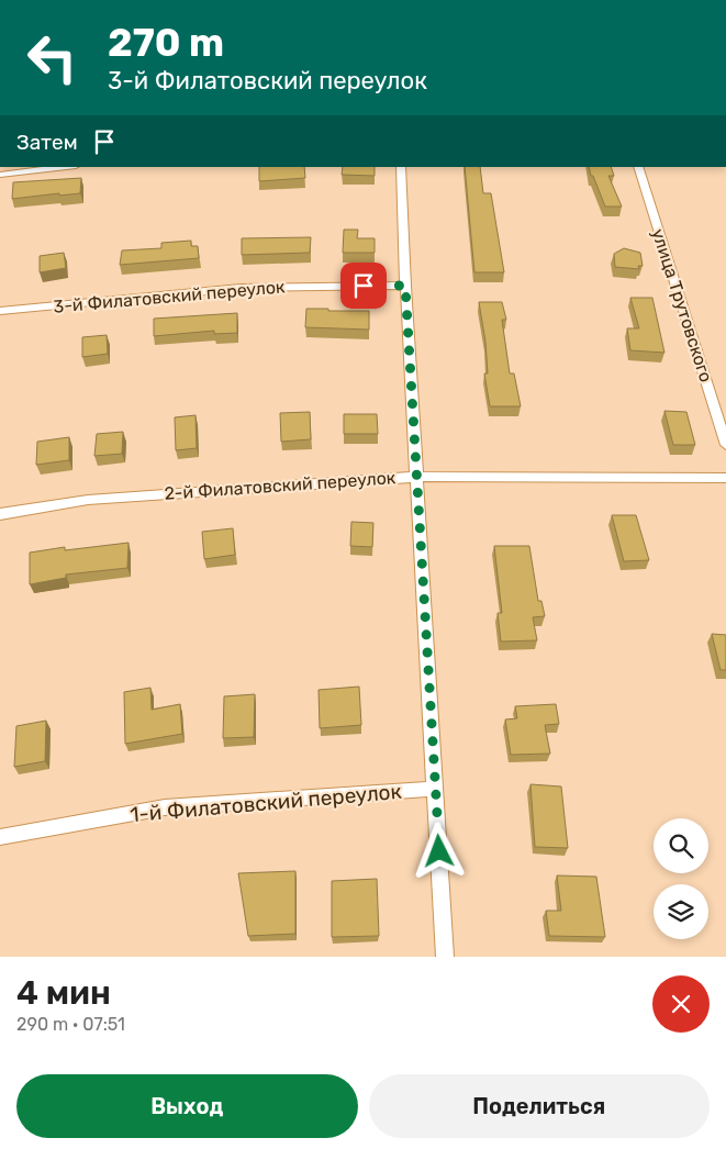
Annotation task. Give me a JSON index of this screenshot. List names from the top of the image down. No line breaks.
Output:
{"streets":{"street":["3-й Филатовский переулок","улица Трутовского","2-й Филатовский переулок","1-й Филатовский переулок"]},"page":{"turn":["270 m","3-й Филатовский переулок"],"then":"Затем","heading":["4 мин","290 m · 07:51"],"buttons":["Выход","Поделиться"]}}
